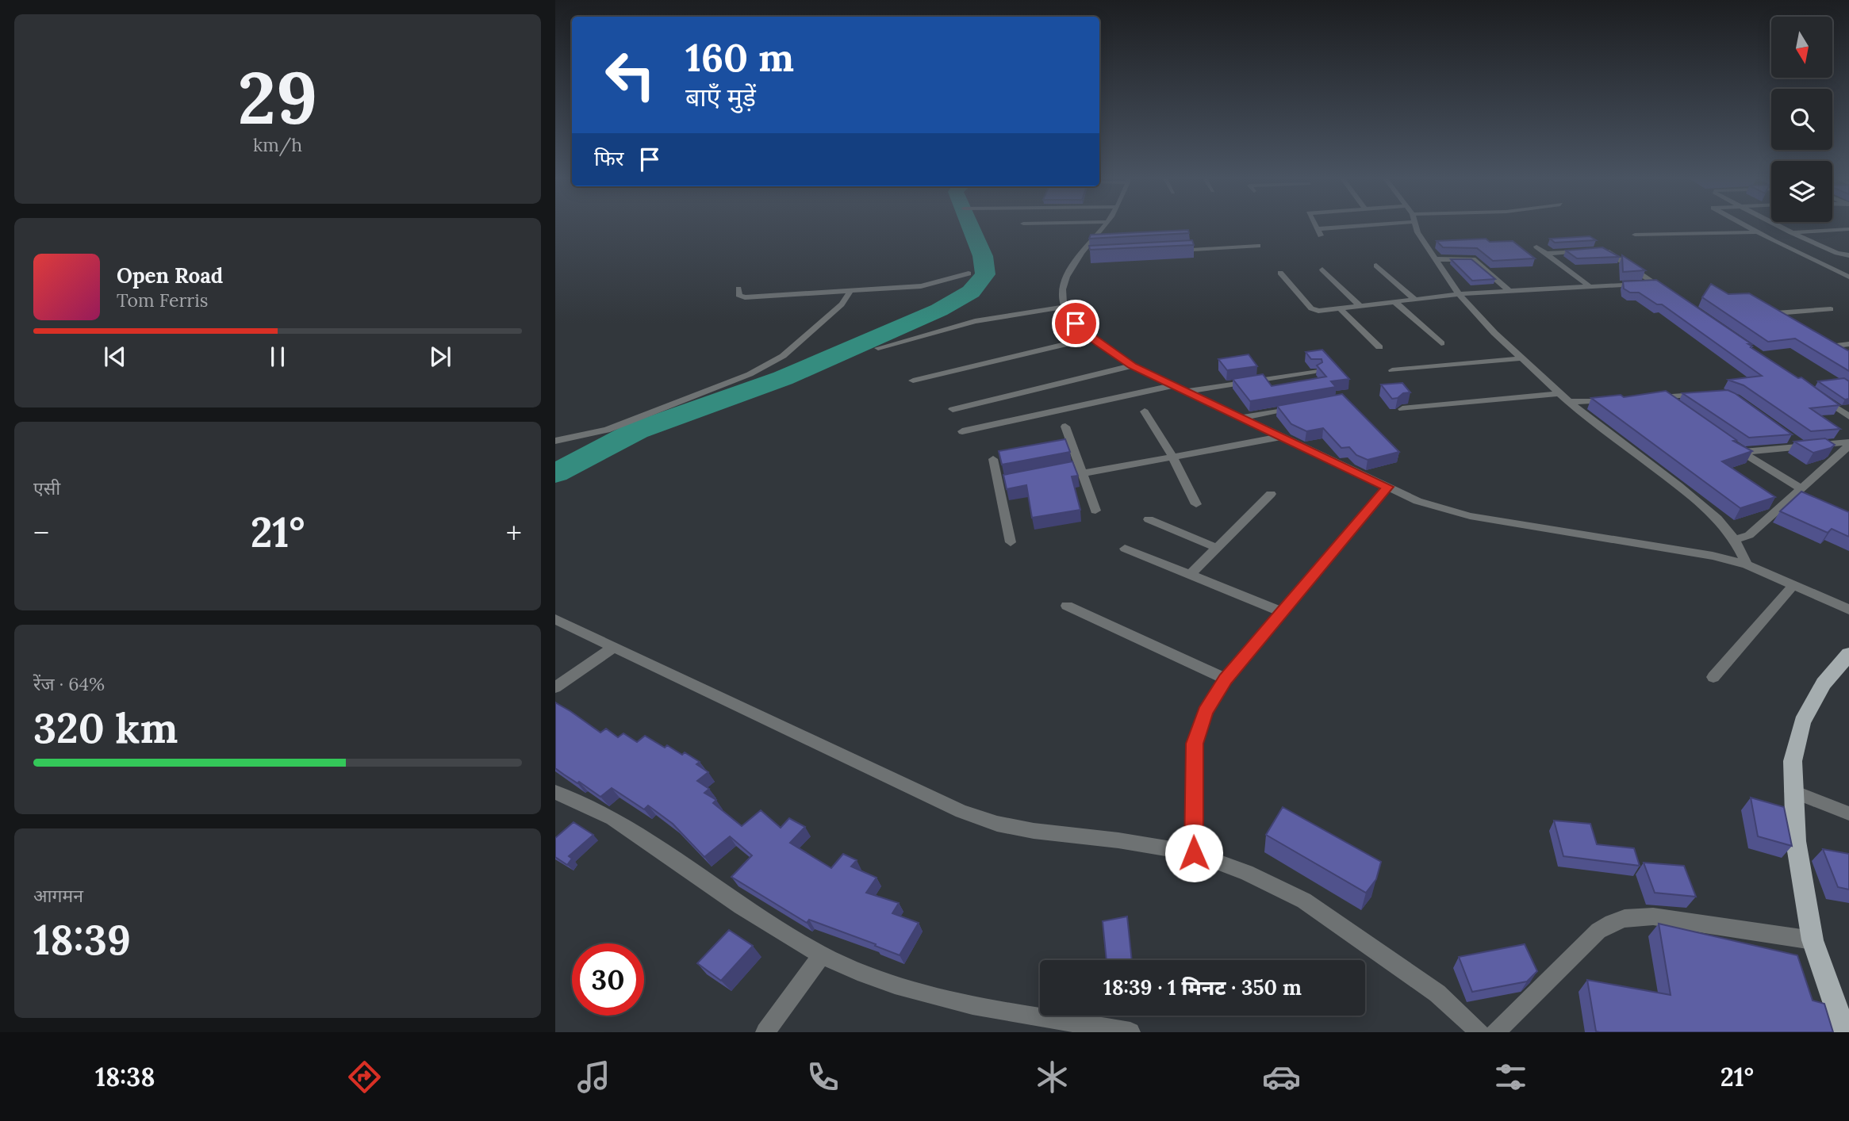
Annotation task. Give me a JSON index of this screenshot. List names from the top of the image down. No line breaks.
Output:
{"north":"bottom","page":{"tile":[["29","km/h"],"एसी",["रेंज · 64%","320 km"],["आगमन","18:39"]],"turn":["160 m","बाएँ मुड़ें"],"then":"फिर","song":["Open Road","Tom Ferris"],"heat":["−","21°","+"],"limit":"30","trip":"18:39 · 1 मिनट · 350 m","tabs":["18:38","21°"]}}
